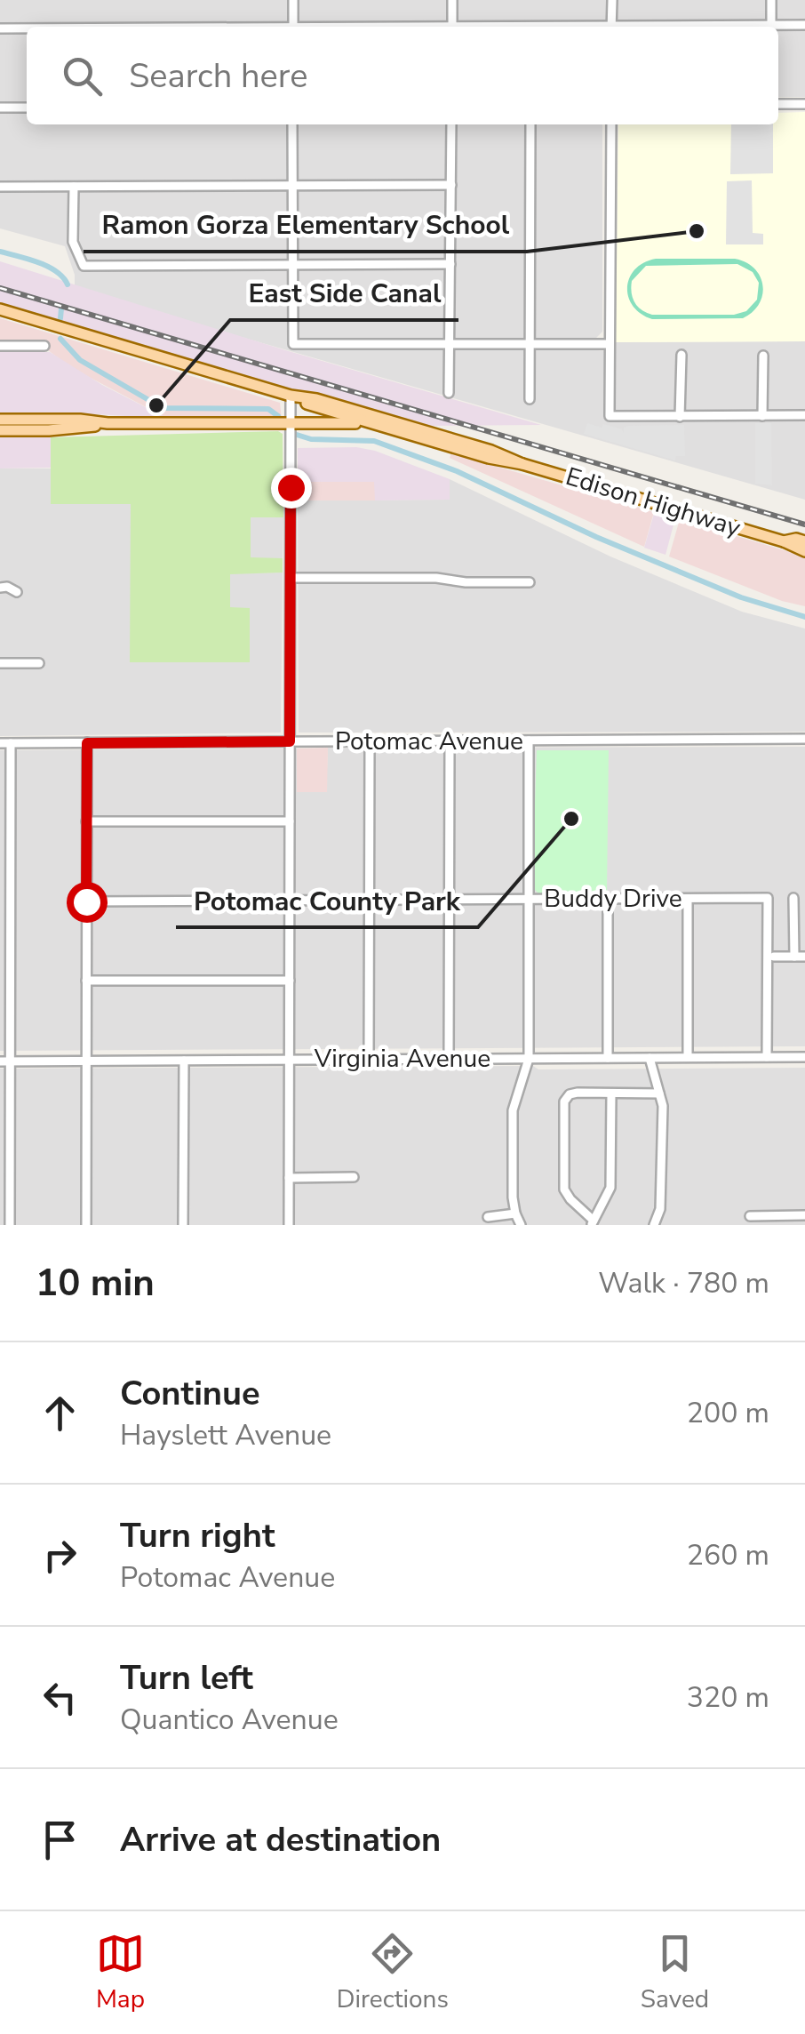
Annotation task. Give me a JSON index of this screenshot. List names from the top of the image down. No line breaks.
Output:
{"streets":{"main road":["Edison Highway"],"street":["Potomac Avenue","Buddy Drive","Virginia Avenue"]},"crossings":[["Buddy Drive","Virginia Avenue"]],"places":["Ramon Gorza Elementary School","East Side Canal","Potomac County Park"],"page":{"search":"Search here","heading":["10 min","Walk · 780 m"],"list":[["Continue","Hayslett Avenue","200 m"],["Turn right","Potomac Avenue","260 m"],["Turn left","Quantico Avenue","320 m"],"Arrive at destination"],"nav":["Map","Directions","Saved"]}}
